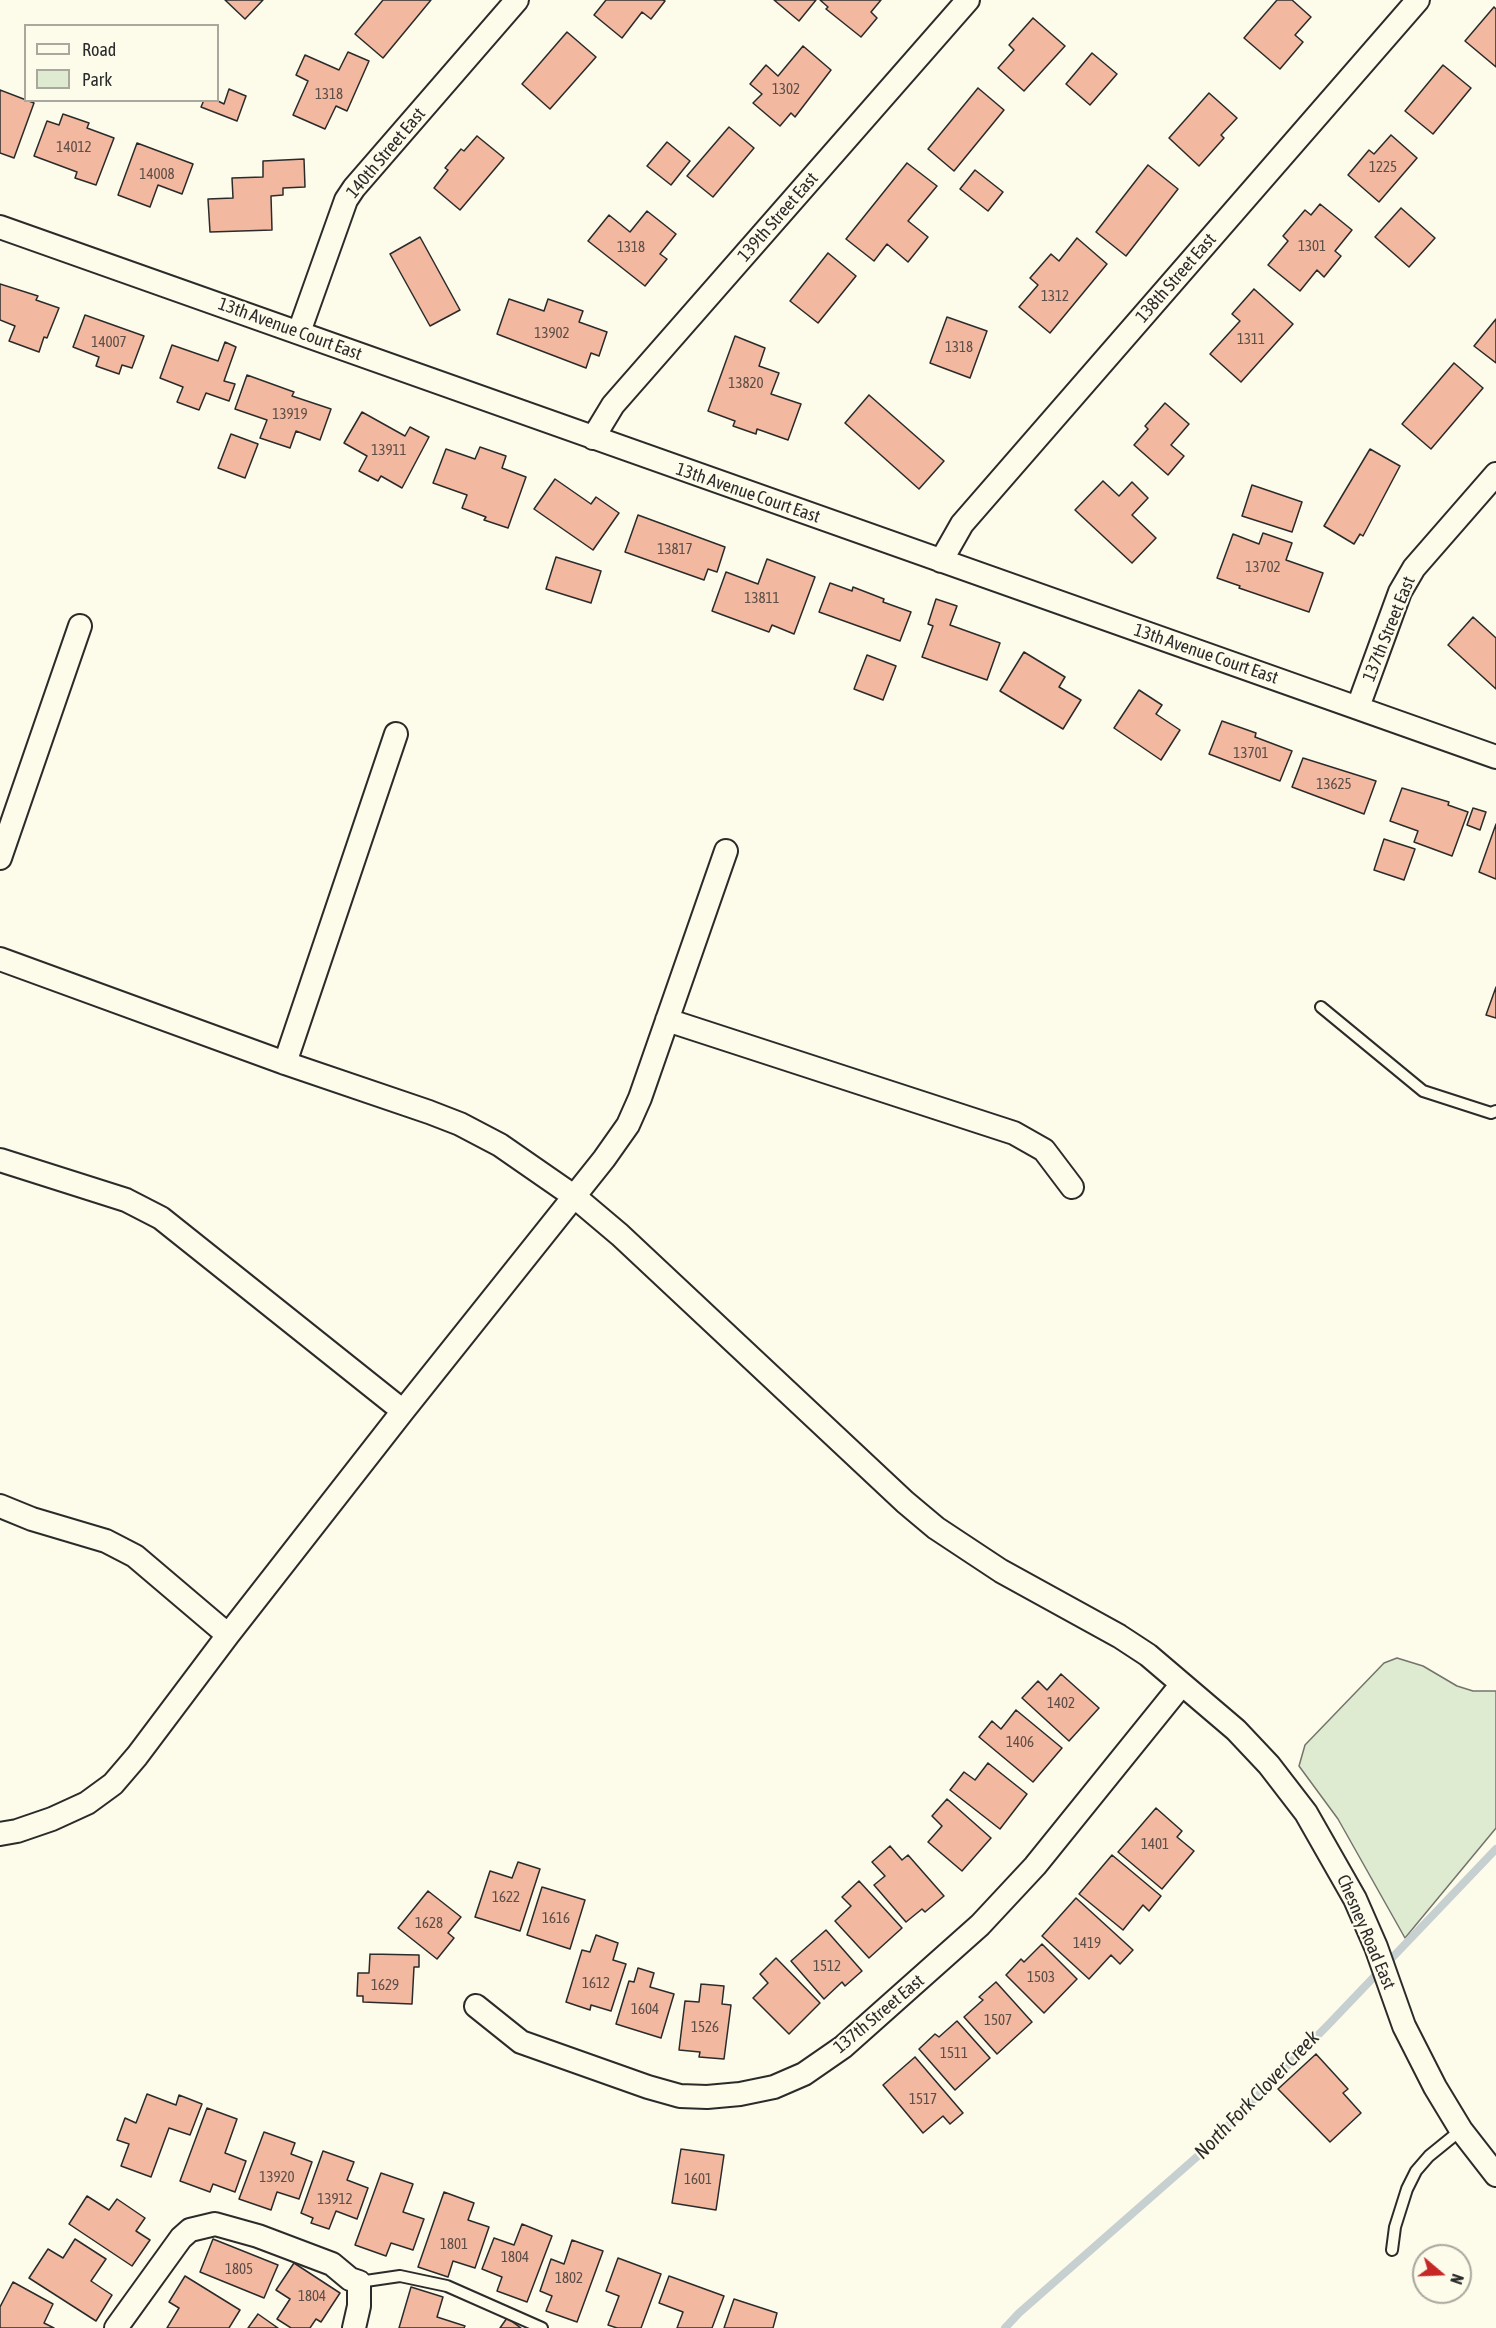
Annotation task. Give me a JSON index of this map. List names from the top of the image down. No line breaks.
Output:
{"streets":{"street":["140th Street East","139th Street East","138th Street East","13th Avenue Court East","137th Street East","Chesney Road East"]},"crossings":[["140th Street East","13th Avenue Court East"],["139th Street East","13th Avenue Court East"],["138th Street East","13th Avenue Court East"],["13th Avenue Court East","137th Street East"],["137th Street East","Chesney Road East"]],"water":["North Fork Clover Creek"],"house_numbers":["1302","1318","14012","1225","14008","1301","1318","1312","13902","1311","14007","1318","13820","13919","13911","13817","13702","13811","13701","13625","1402","1406","1401","1622","1616","1628","1419","1512","1503","1612","1629","1604","1507","1526","1511","1517","13920","1601","13912","1801","1804","1805","1802","1804"],"legend":["Road","Park"],"north":"right"}
